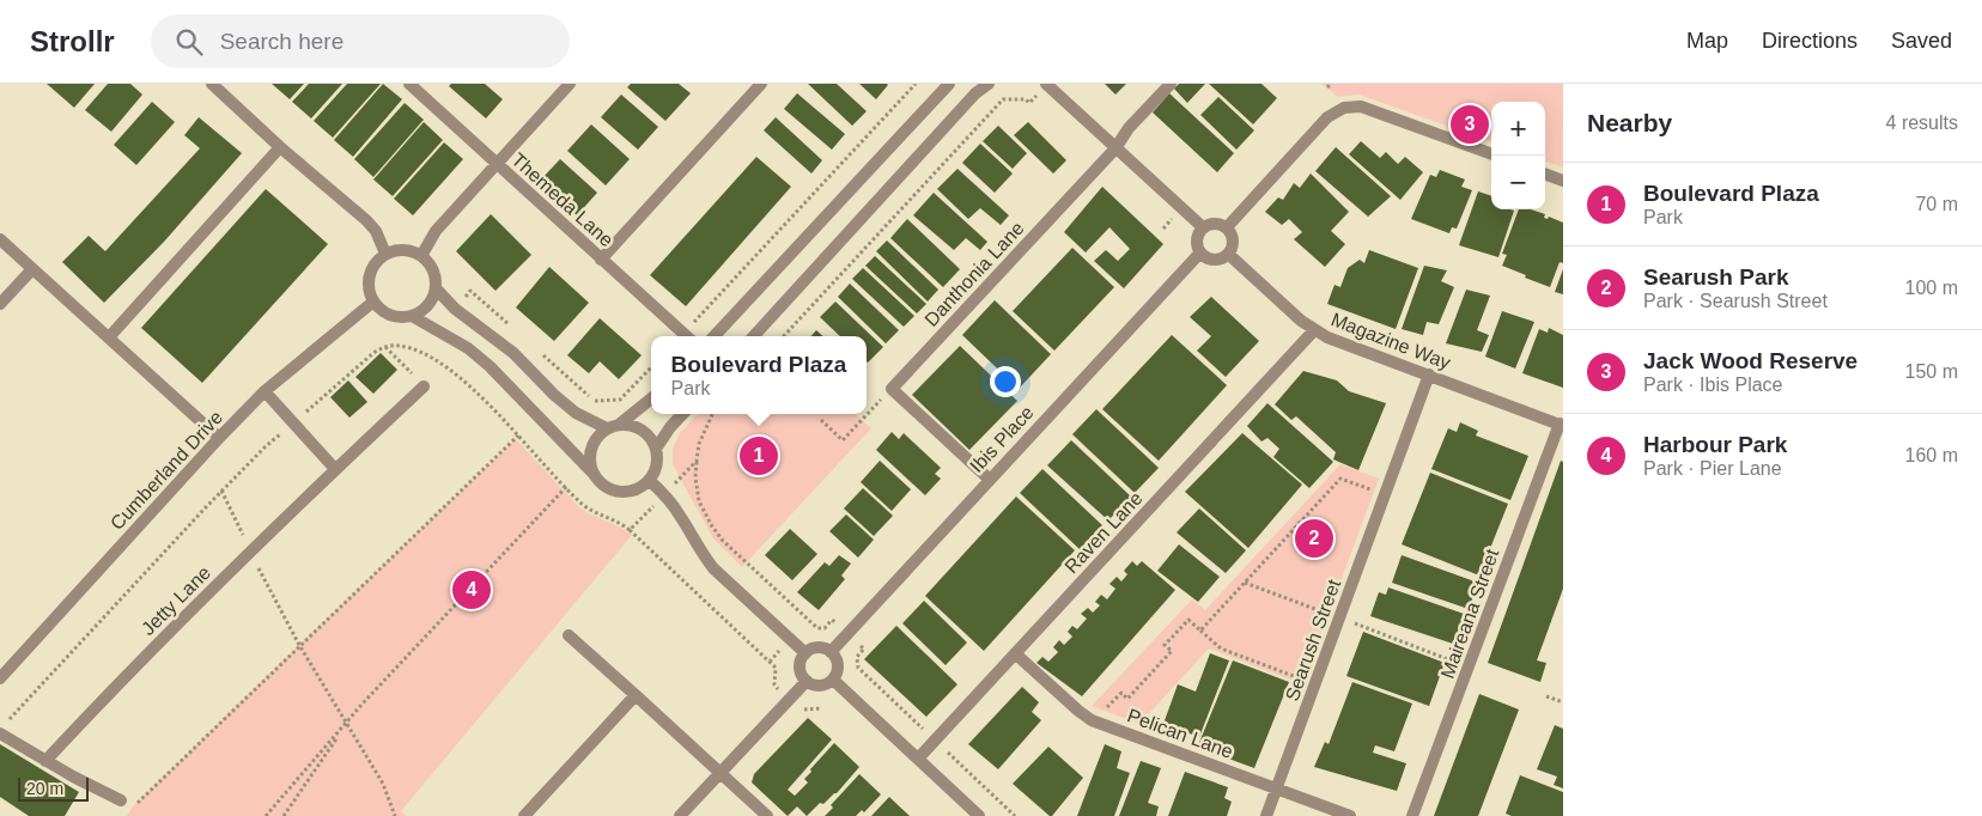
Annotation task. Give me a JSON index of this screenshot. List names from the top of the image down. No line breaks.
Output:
{"streets":{"street":["Themeda Lane","Danthonia Lane","Magazine Way","Ibis Place","Cumberland Drive","Raven Lane","Jetty Lane","Maireana Street","Searush Street","Pelican Lane"]},"crossings":[["Magazine Way","Ibis Place"],["Magazine Way","Raven Lane"],["Magazine Way","Maireana Street"],["Magazine Way","Searush Street"],["Raven Lane","Pelican Lane"],["Searush Street","Pelican Lane"]],"scale_bar":"20 m","page":{"header":"Strollr","search":"Search here","nav":["Map","Directions","Saved"],"heading":["Nearby","4 results"],"map_buttons":["+","−"],"pins":["3","1","2","4"],"list":[{"mark":"1","name":"Boulevard Plaza","note":"Park","value":"70 m"},{"mark":"2","name":"Searush Park","note":"Park · Searush Street","value":"100 m"},{"mark":"3","name":"Jack Wood Reserve","note":"Park · Ibis Place","value":"150 m"},{"mark":"4","name":"Harbour Park","note":"Park · Pier Lane","value":"160 m"}],"popup":["Boulevard Plaza","Park"],"scale":"20 m"}}
